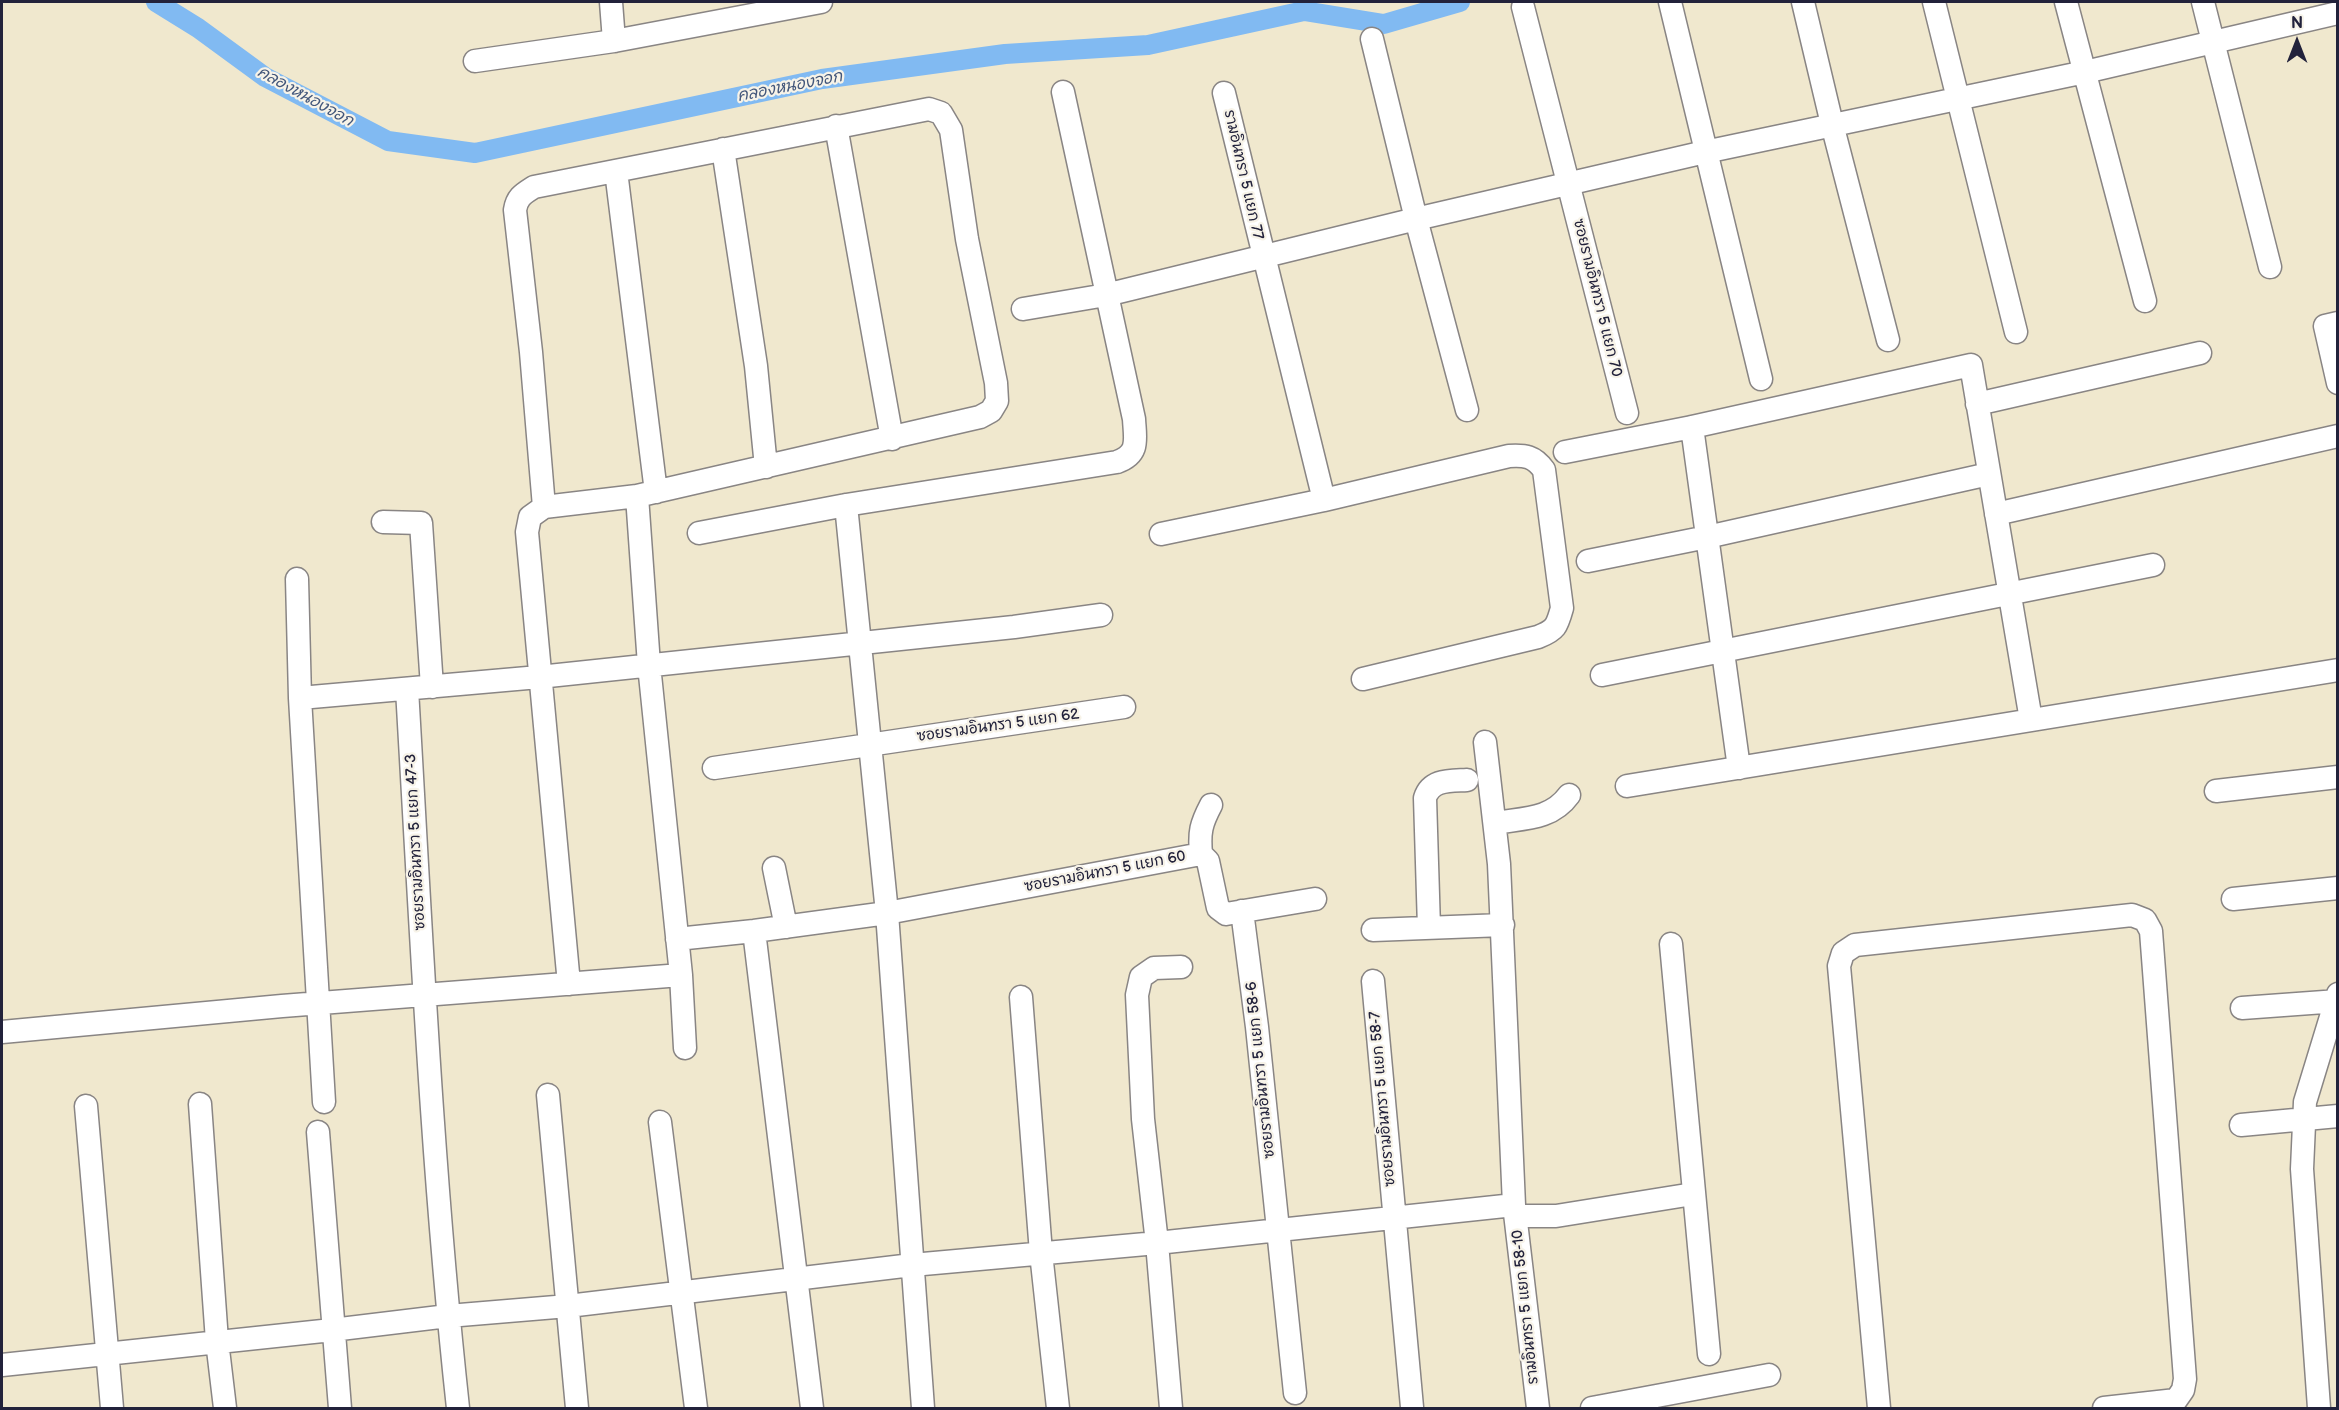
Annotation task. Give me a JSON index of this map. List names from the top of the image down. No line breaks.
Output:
{"streets":{"street":["รามอินทรา 5 แยก 77","ซอยรามอินทรา 5 แยก 70","ซอยรามอินทรา 5 แยก 62","ซอยรามอินทรา 5 แยก 47-3","ซอยรามอินทรา 5 แยก 60","ซอยรามอินทรา 5 แยก 58-6","ซอยรามอินทรา 5 แยก 58-7","รามอินทรา 5 แยก 58-10"]},"crossings":[["ซอยรามอินทรา 5 แยก 60","ซอยรามอินทรา 5 แยก 58-6"]],"water":["คลองหนองจอก"],"north":"top"}
